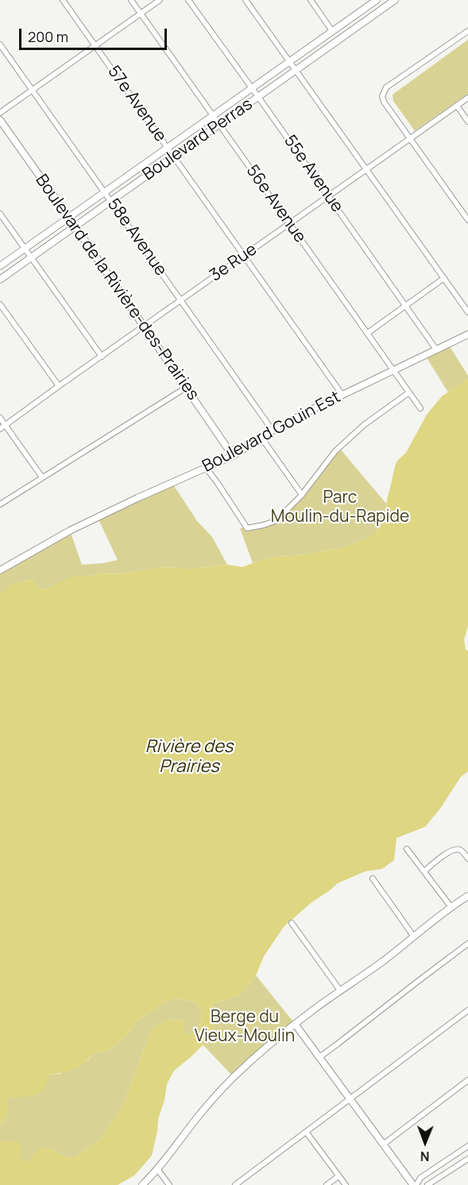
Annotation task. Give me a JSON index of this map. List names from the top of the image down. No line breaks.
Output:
{"streets":{"main road":["Boulevard Perras"],"street":["57e Avenue","55e Avenue","56e Avenue","58e Avenue","3e Rue","Boulevard de la Rivière-des-Prairies","Boulevard Gouin Est"]},"crossings":[["57e Avenue","Boulevard Perras"],["57e Avenue","3e Rue"],["57e Avenue","Boulevard Gouin Est"],["Boulevard Perras","55e Avenue"],["Boulevard Perras","56e Avenue"],["Boulevard Perras","58e Avenue"],["Boulevard Perras","Boulevard de la Rivière-des-Prairies"],["55e Avenue","3e Rue"],["55e Avenue","Boulevard Gouin Est"],["56e Avenue","3e Rue"],["56e Avenue","Boulevard Gouin Est"],["58e Avenue","3e Rue"],["58e Avenue","Boulevard Gouin Est"],["3e Rue","Boulevard de la Rivière-des-Prairies"],["Boulevard de la Rivière-des-Prairies","Boulevard Gouin Est"]],"water":["Rivière des Prairies"],"parks":["Parc Moulin-du-Rapide","Berge du Vieux-Moulin"],"scale_bar":"200 m","north":"bottom"}
